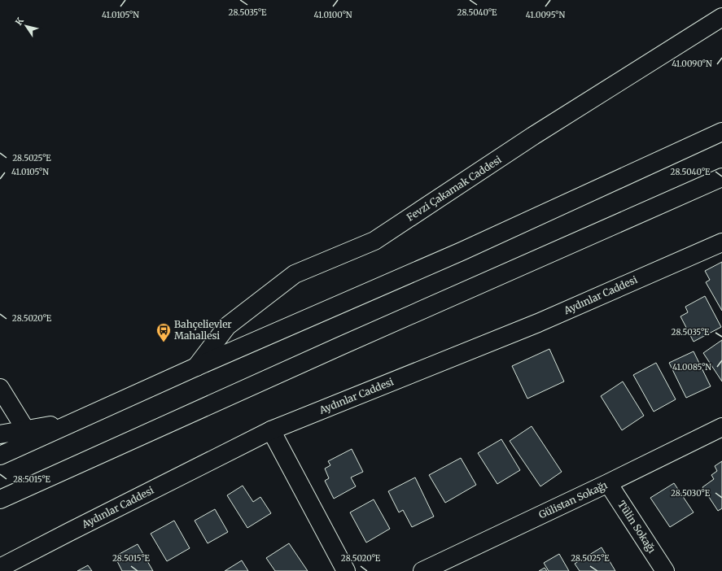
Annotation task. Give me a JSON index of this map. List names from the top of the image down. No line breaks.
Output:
{"streets":{"main road":["Fevzi Çakamak Caddesi","Aydınlar Caddesi","Gülistan Sokağı","Tülin Sokağı"]},"crossings":[["Gülistan Sokağı","Tülin Sokağı"]],"places":{"bus stop":["Bahçelievler Mahallesi"]},"north":"top left","coordinates":["28.5035°E","28.5040°E","41.0105°N","41.0100°N","41.0095°N","41.0090°N","28.5025°E","28.5020°E","41.0085°N","28.5015°E","28.5030°E"]}
